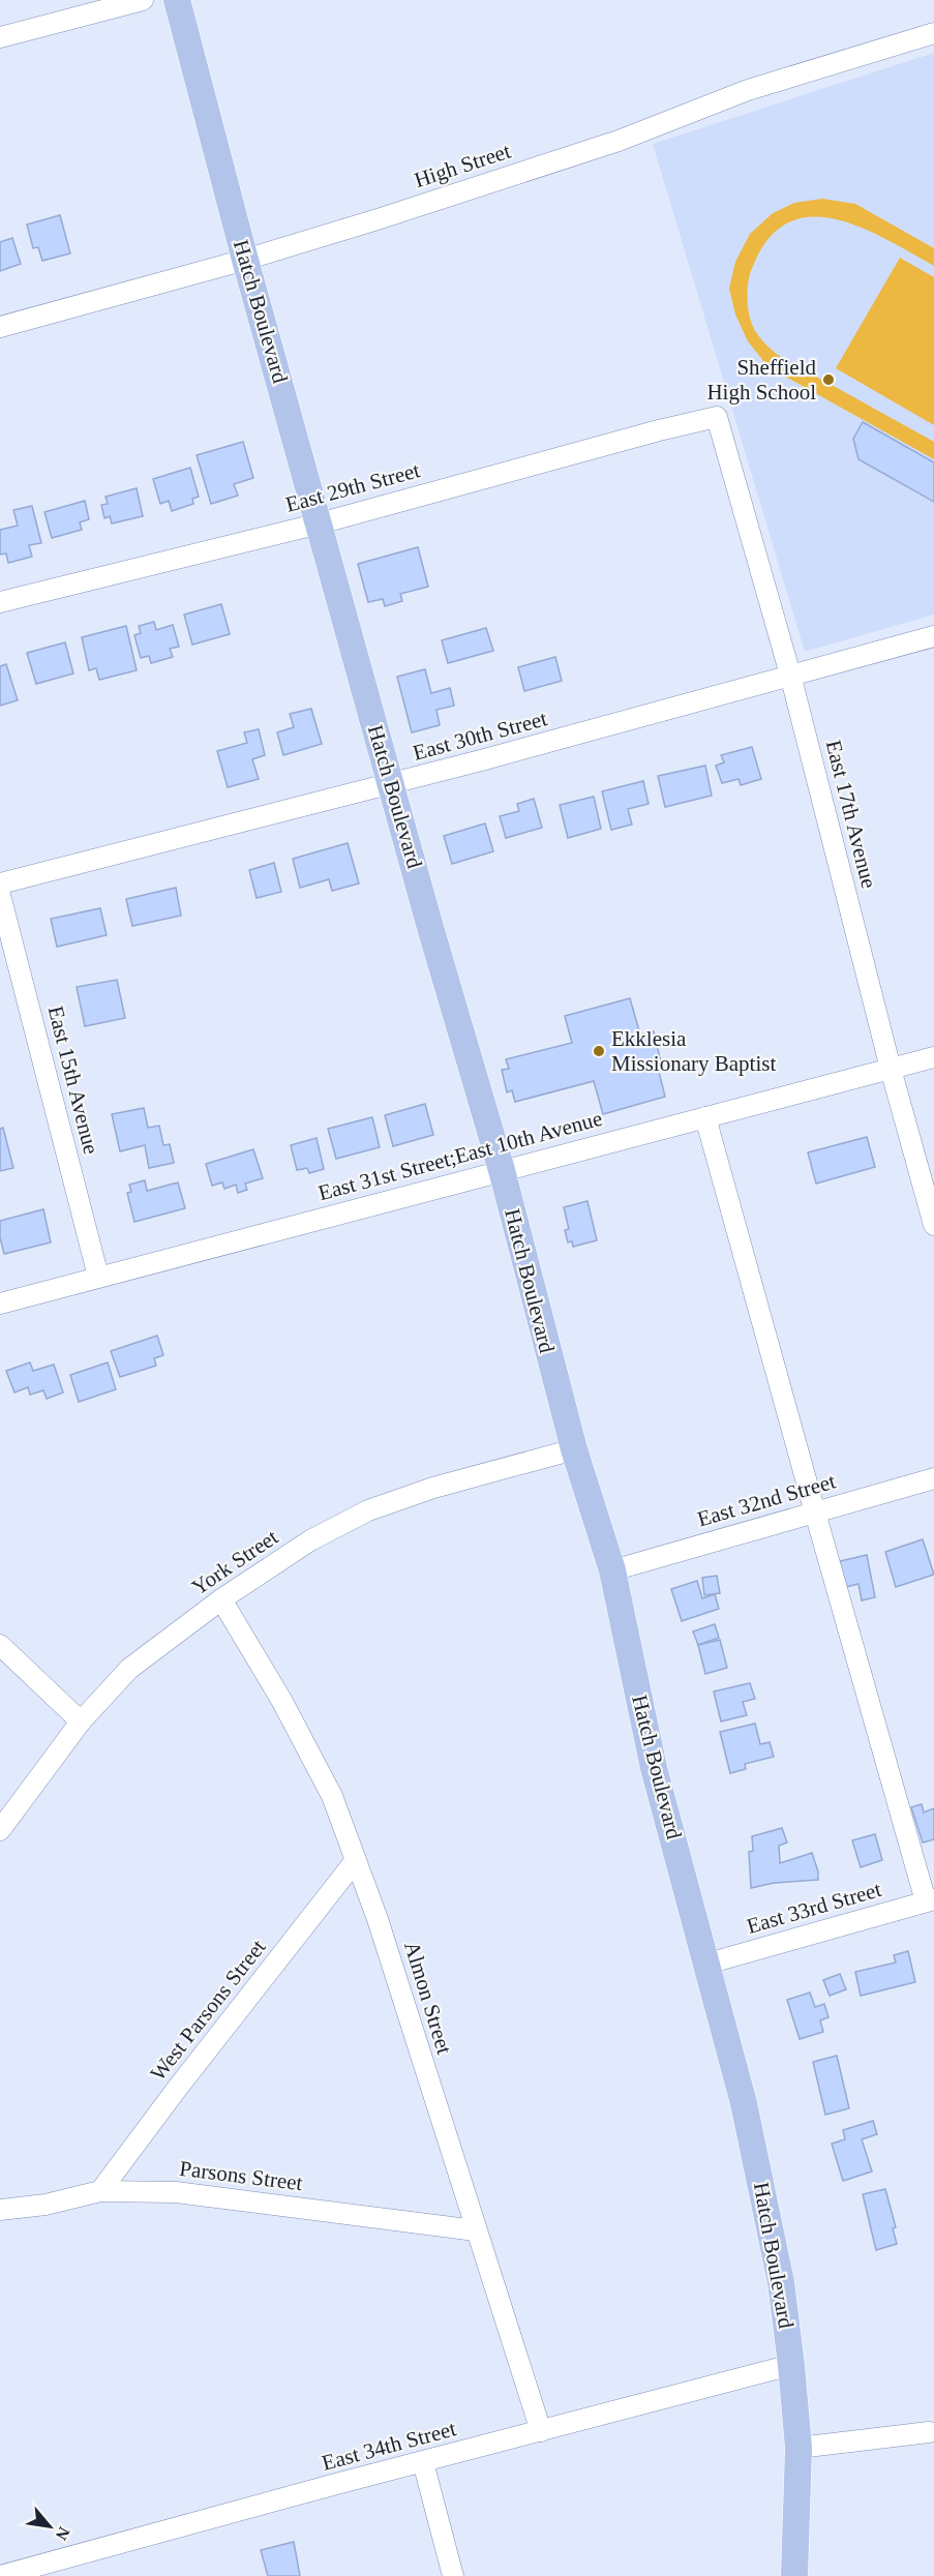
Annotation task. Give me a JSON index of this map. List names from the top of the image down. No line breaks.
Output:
{"streets":{"main road":["Hatch Boulevard"],"street":["High Street","East 29th Street","East 30th Street","East 17th Avenue","East 15th Avenue","East 31st Street;East 10th Avenue","East 32nd Street","York Street","East 33rd Street","Almon Street","West Parsons Street","Parsons Street","East 34th Street"]},"crossings":[["High Street","Hatch Boulevard"],["Hatch Boulevard","East 29th Street"],["Hatch Boulevard","East 30th Street"],["Hatch Boulevard","East 31st Street;East 10th Avenue"],["Hatch Boulevard","East 32nd Street"],["Hatch Boulevard","York Street"],["Hatch Boulevard","East 33rd Street"],["Hatch Boulevard","East 34th Street"],["East 29th Street","East 17th Avenue"],["East 30th Street","East 17th Avenue"],["East 17th Avenue","East 31st Street;East 10th Avenue"],["East 15th Avenue","East 31st Street;East 10th Avenue"],["York Street","Almon Street"],["Almon Street","West Parsons Street"],["Almon Street","Parsons Street"],["Almon Street","East 34th Street"],["West Parsons Street","Parsons Street"]],"places":["Sheffield High School","Ekklesia Missionary Baptist"],"north":"bottom right"}
